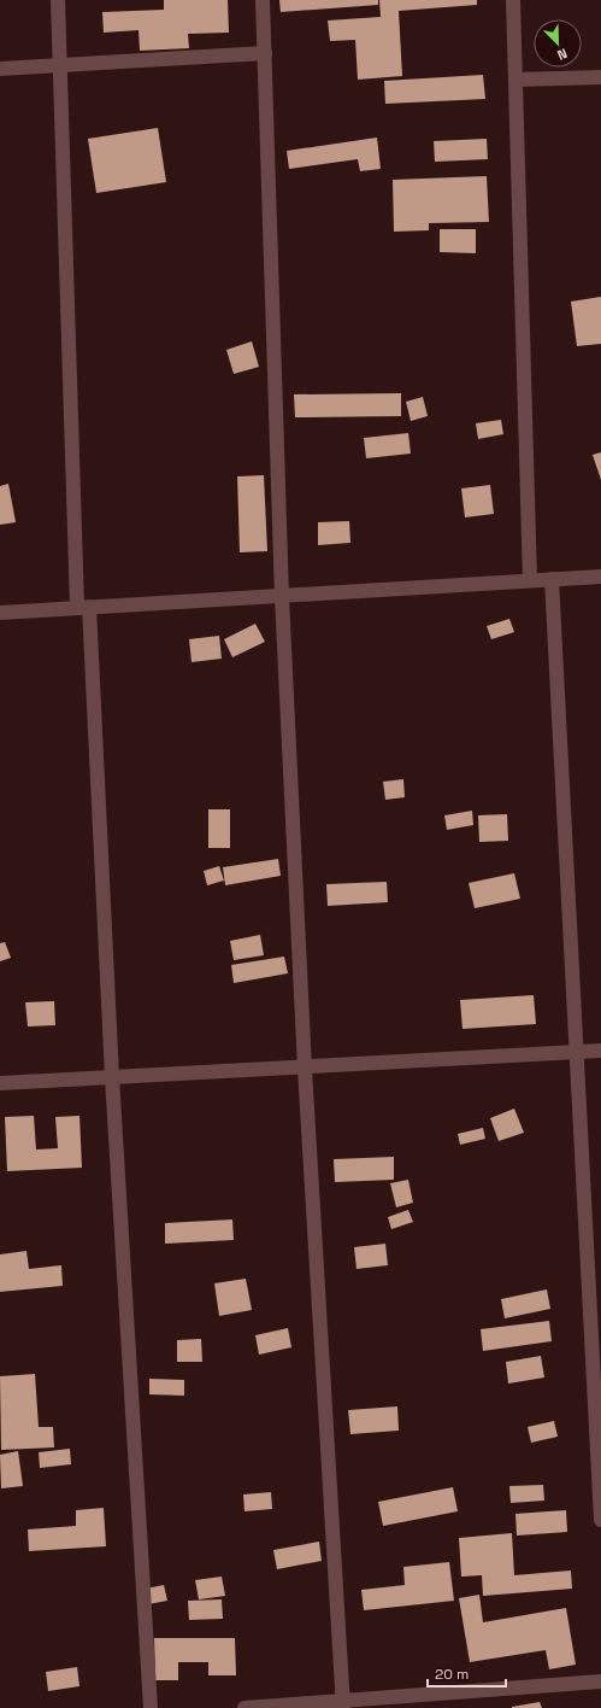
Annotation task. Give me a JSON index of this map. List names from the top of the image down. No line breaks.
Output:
{"scale_bar":"20 m","north":"bottom right"}
